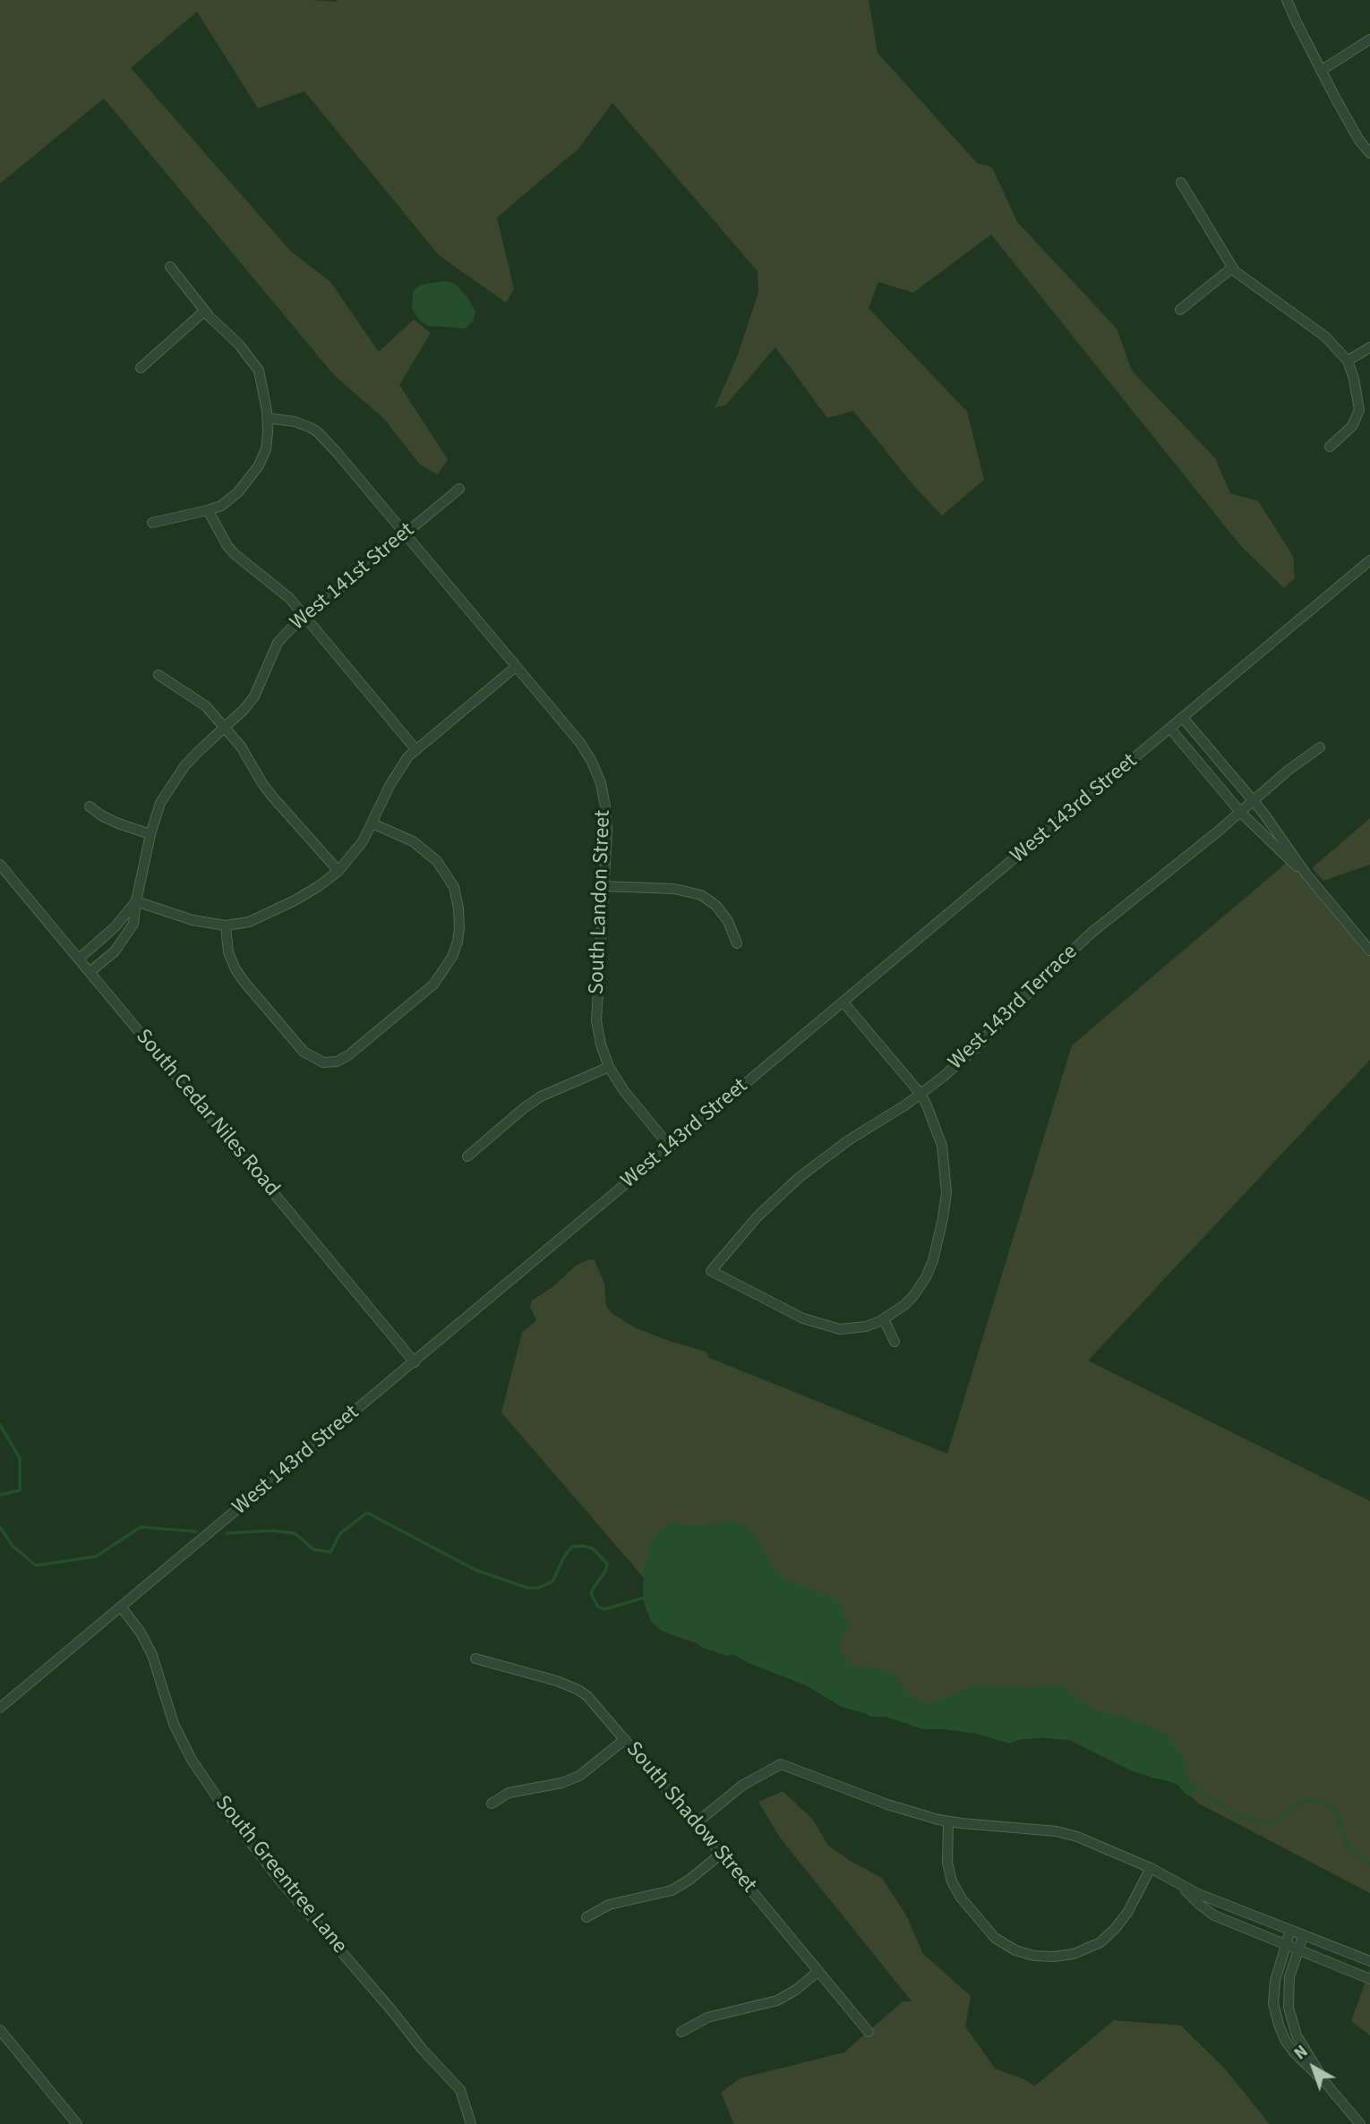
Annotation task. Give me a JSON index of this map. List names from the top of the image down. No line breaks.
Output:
{"streets":{"street":["West 141st Street","West 143rd Street","South Landon Street","West 143rd Terrace","South Cedar Niles Road","South Shadow Street","South Greentree Lane"]},"crossings":[["West 141st Street","South Landon Street"],["West 141st Street","South Cedar Niles Road"],["West 143rd Street","South Landon Street"],["West 143rd Street","South Cedar Niles Road"],["West 143rd Street","South Greentree Lane"]],"north":"top left"}
